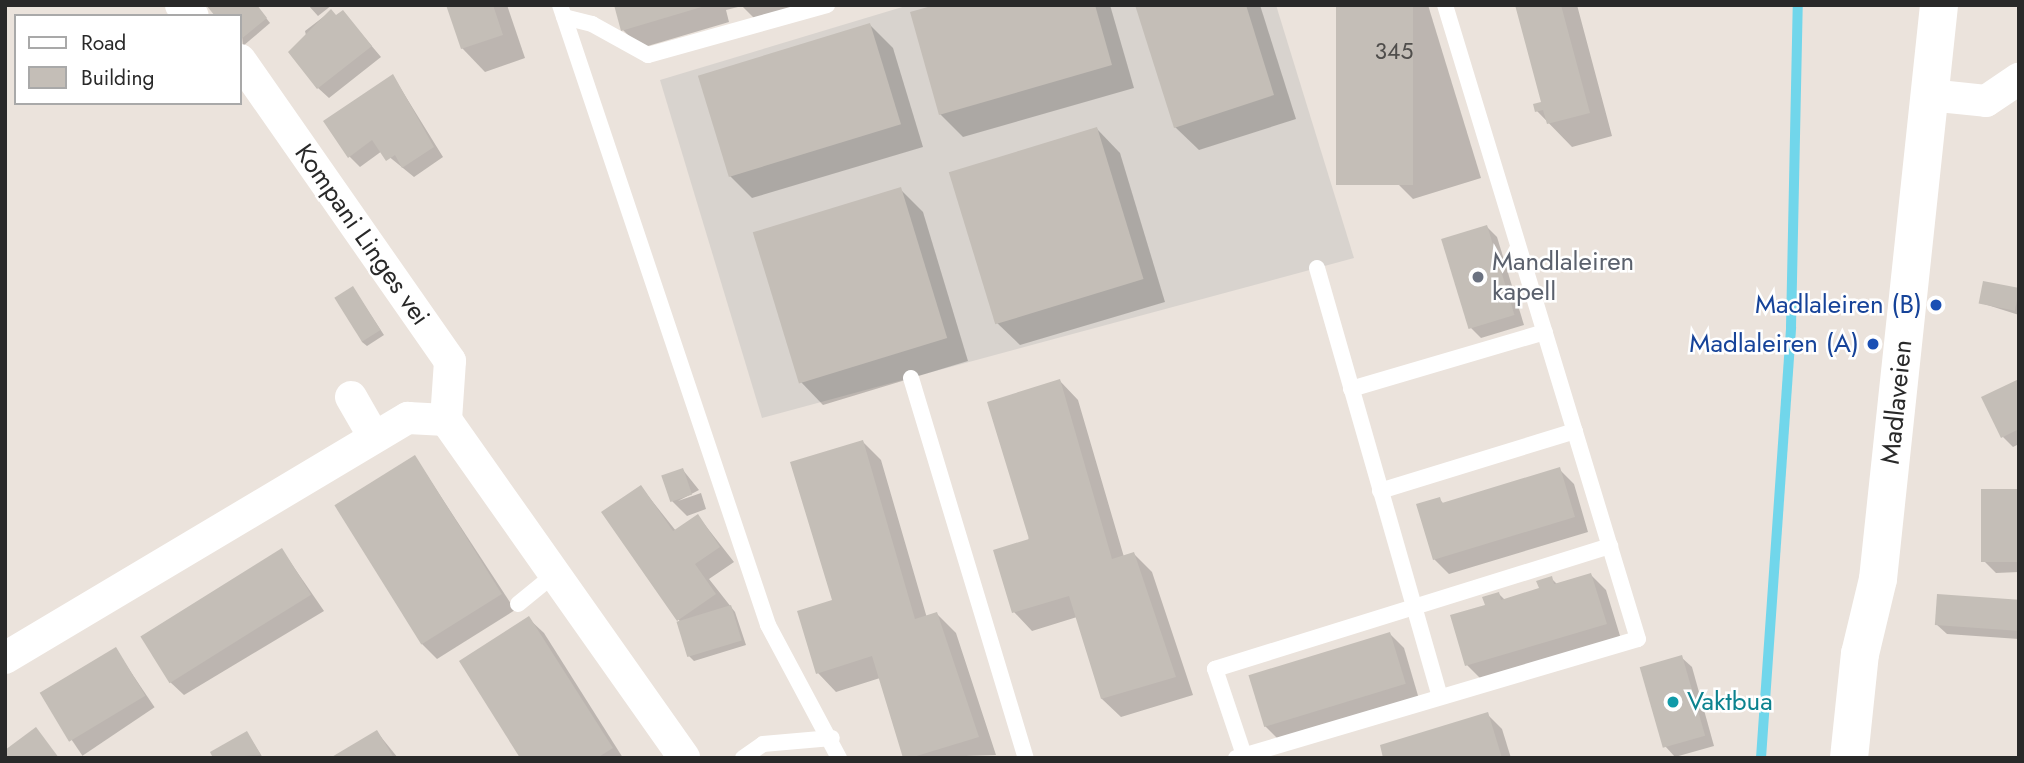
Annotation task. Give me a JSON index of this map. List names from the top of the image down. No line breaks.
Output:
{"streets":{"main road":["Madlaveien"],"street":["Kompani Linges vei"]},"places":["Mandlaleiren kapell","Madlaleiren (B)","Madlaleiren (A)","Vaktbua"],"house_numbers":["345"],"legend":["Road","Building"]}
